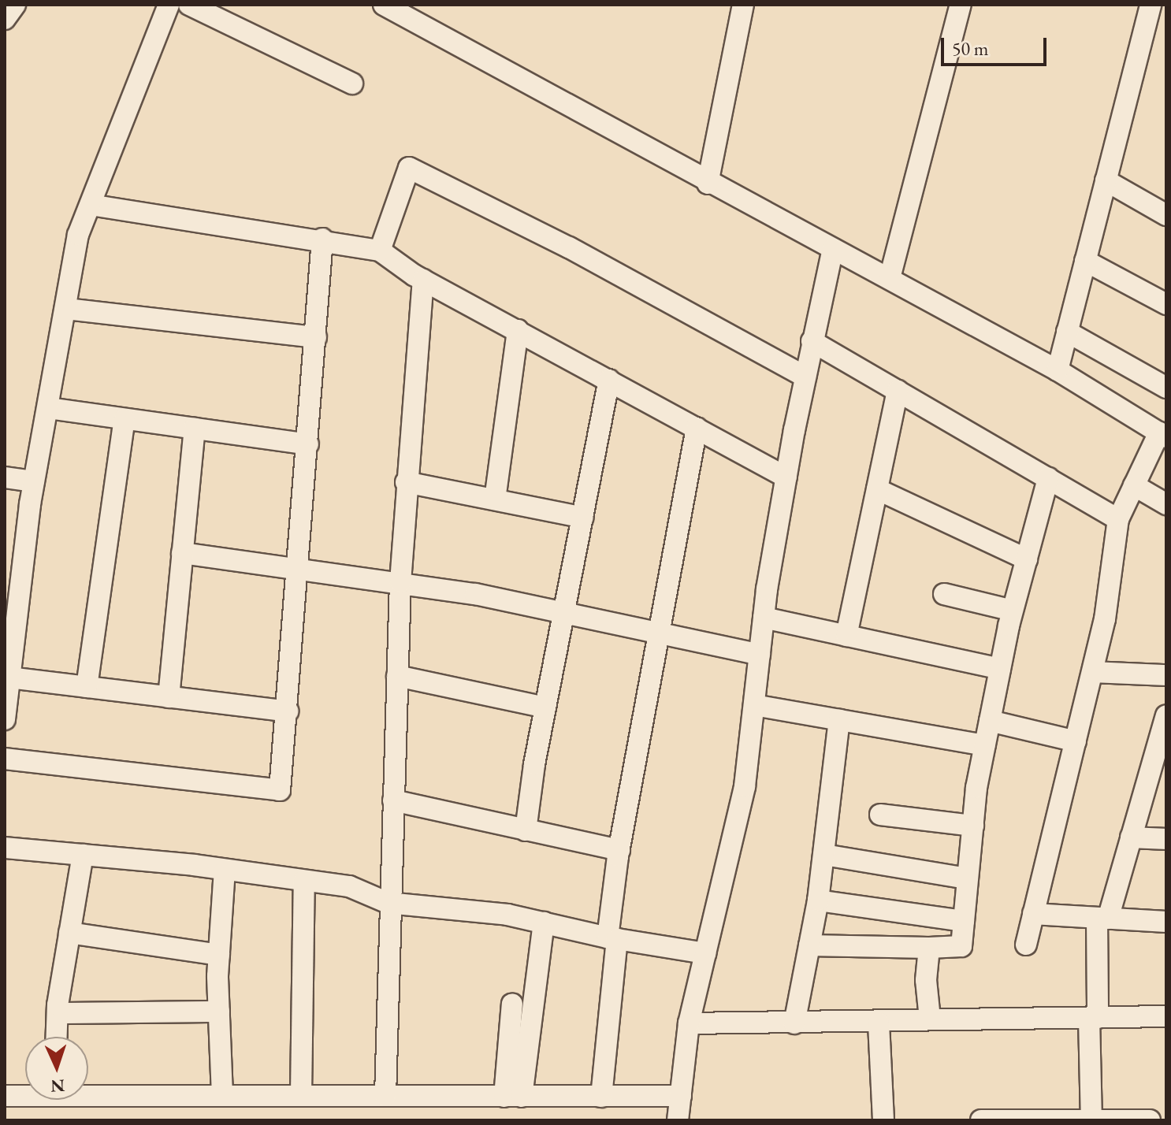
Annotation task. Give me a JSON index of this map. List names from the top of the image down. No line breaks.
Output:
{"scale_bar":"50 m","north":"bottom"}
